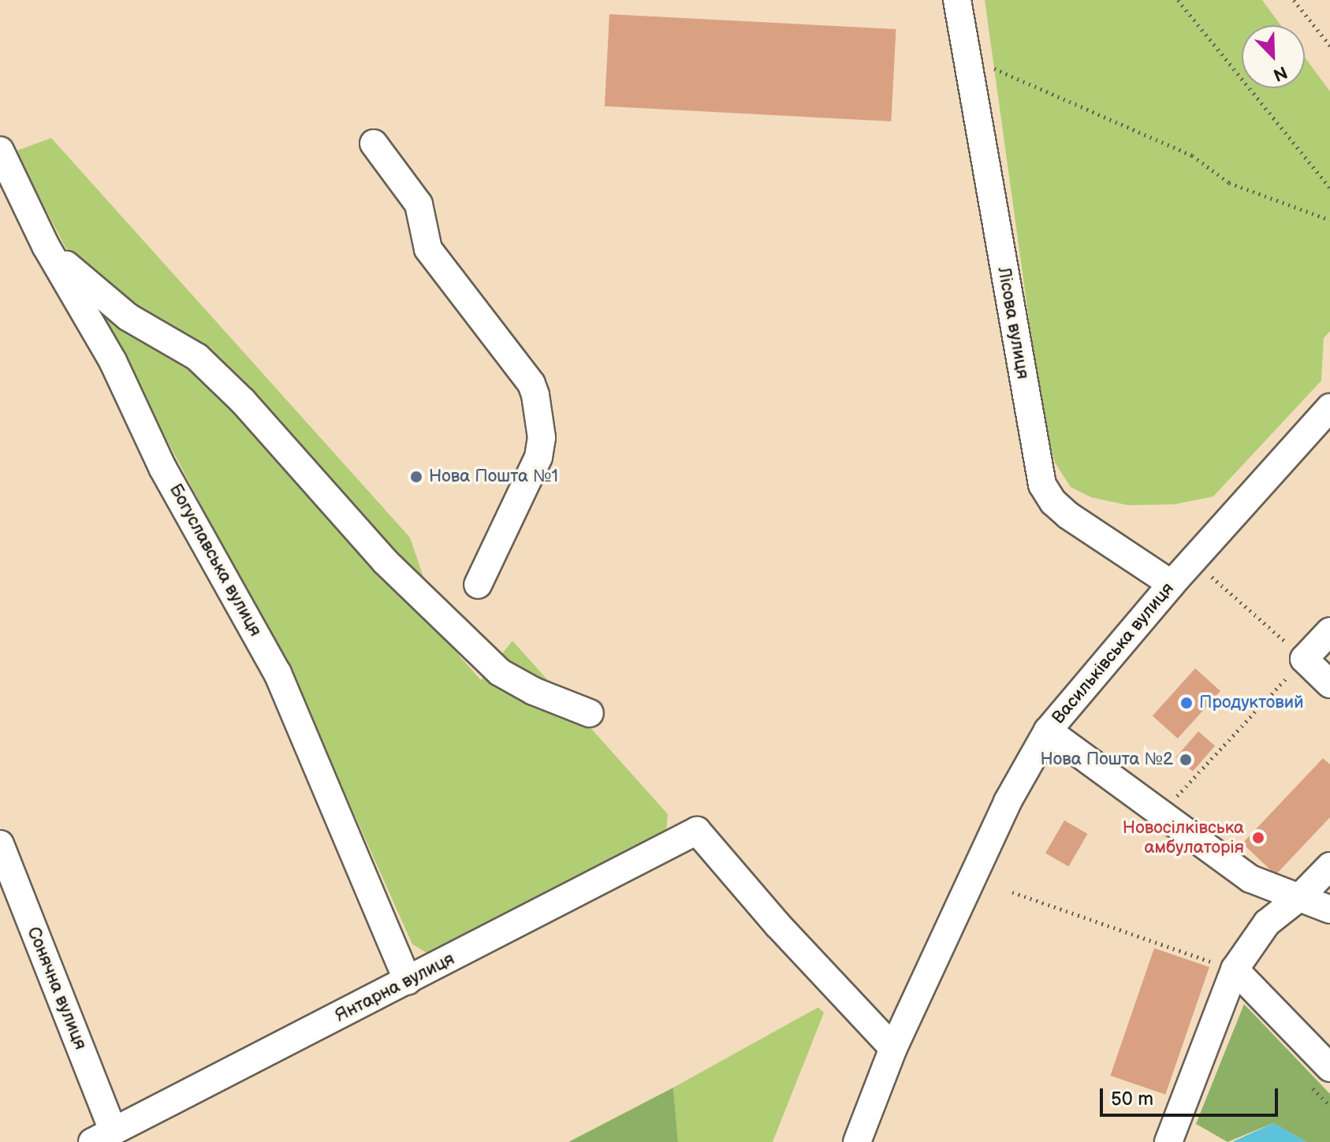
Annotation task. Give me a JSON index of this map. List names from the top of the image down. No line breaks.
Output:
{"streets":{"street":["Лісова вулиця","Богуславська вулиця","Васильківська вулиця","Янтарна вулиця","Сонячна вулиця"]},"crossings":[["Лісова вулиця","Васильківська вулиця"],["Богуславська вулиця","Янтарна вулиця"],["Васильківська вулиця","Янтарна вулиця"],["Янтарна вулиця","Сонячна вулиця"]],"places":["Нова Пошта №1","Продуктовий","Нова Пошта №2","Новосілківська амбулаторія"],"scale_bar":"50 m","north":"bottom right"}
